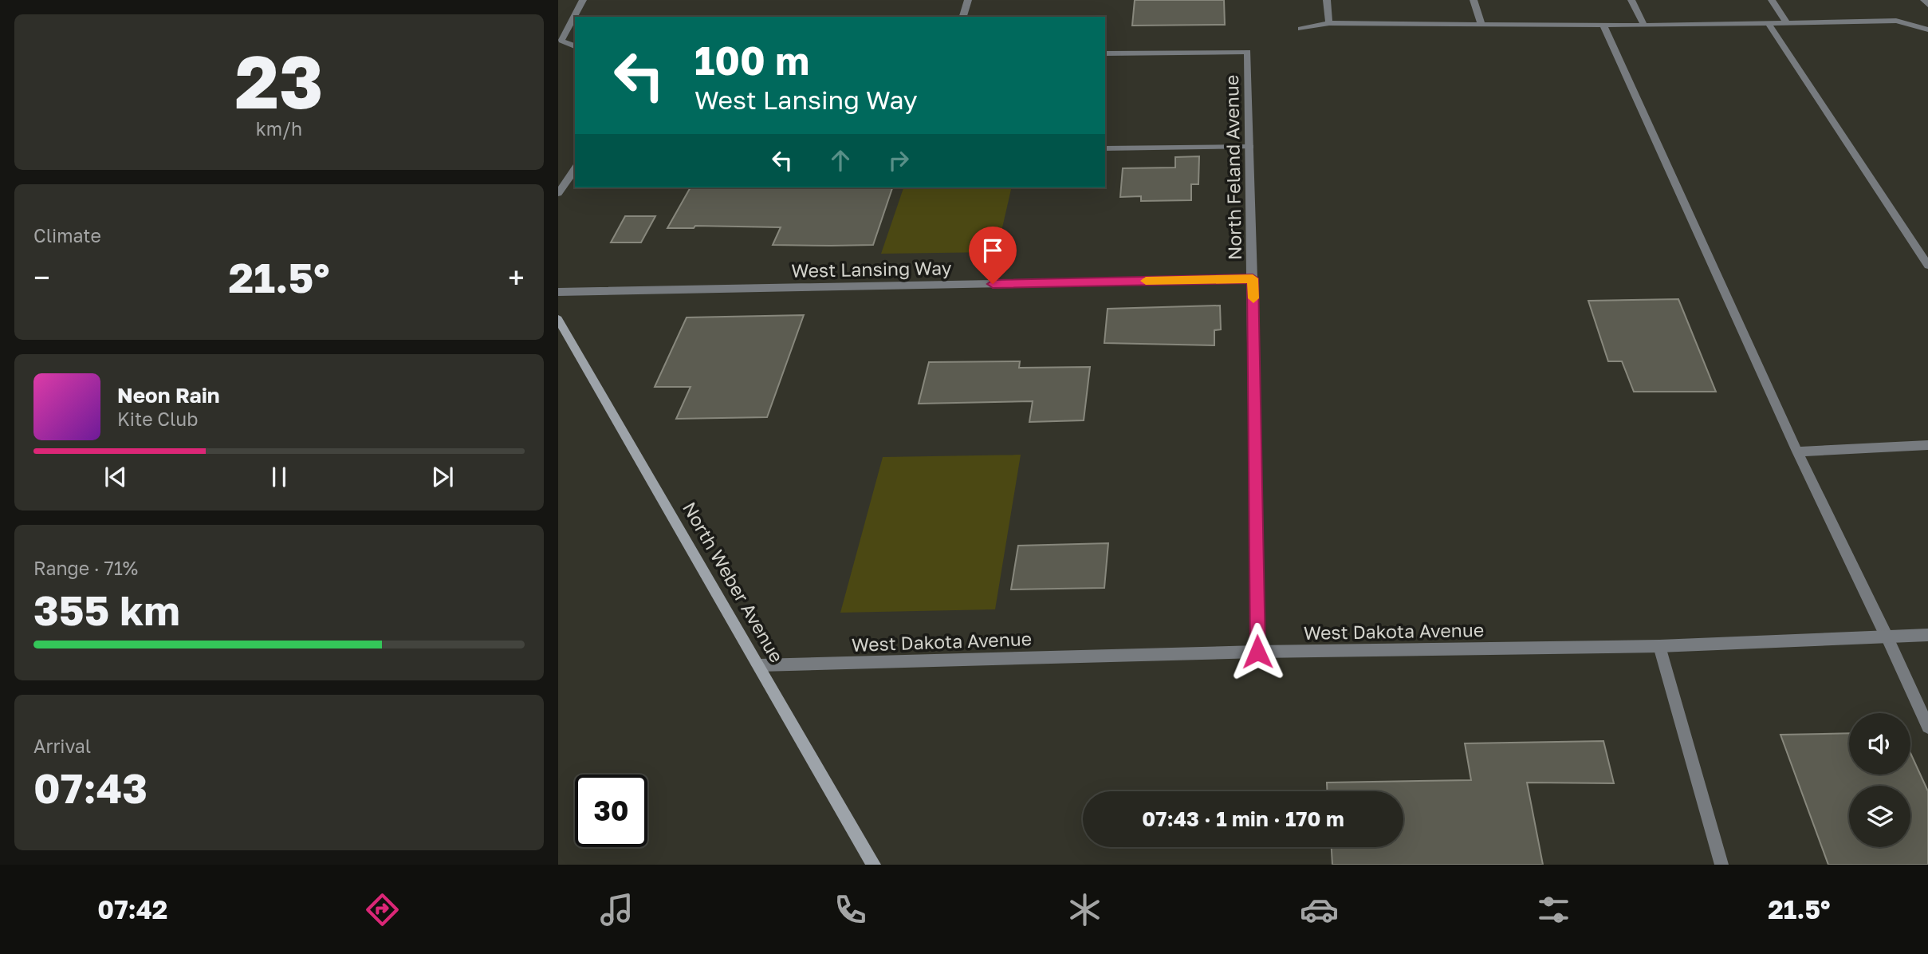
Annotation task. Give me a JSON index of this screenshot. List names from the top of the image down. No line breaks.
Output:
{"streets":{"main road":["North Weber Avenue"],"street":["North Feland Avenue","West Lansing Way","West Dakota Avenue"]},"crossings":[["North Feland Avenue","West Lansing Way"],["North Feland Avenue","West Dakota Avenue"],["North Weber Avenue","West Dakota Avenue"]],"page":{"tile":[["23","km/h"],"Climate",["Range · 71%","355 km"],["Arrival","07:43"]],"turn":["100 m","West Lansing Way"],"heat":["−","21.5°","+"],"song":["Neon Rain","Kite Club"],"limit":"30","trip":"07:43 · 1 min · 170 m","tabs":["07:42","21.5°"]}}
